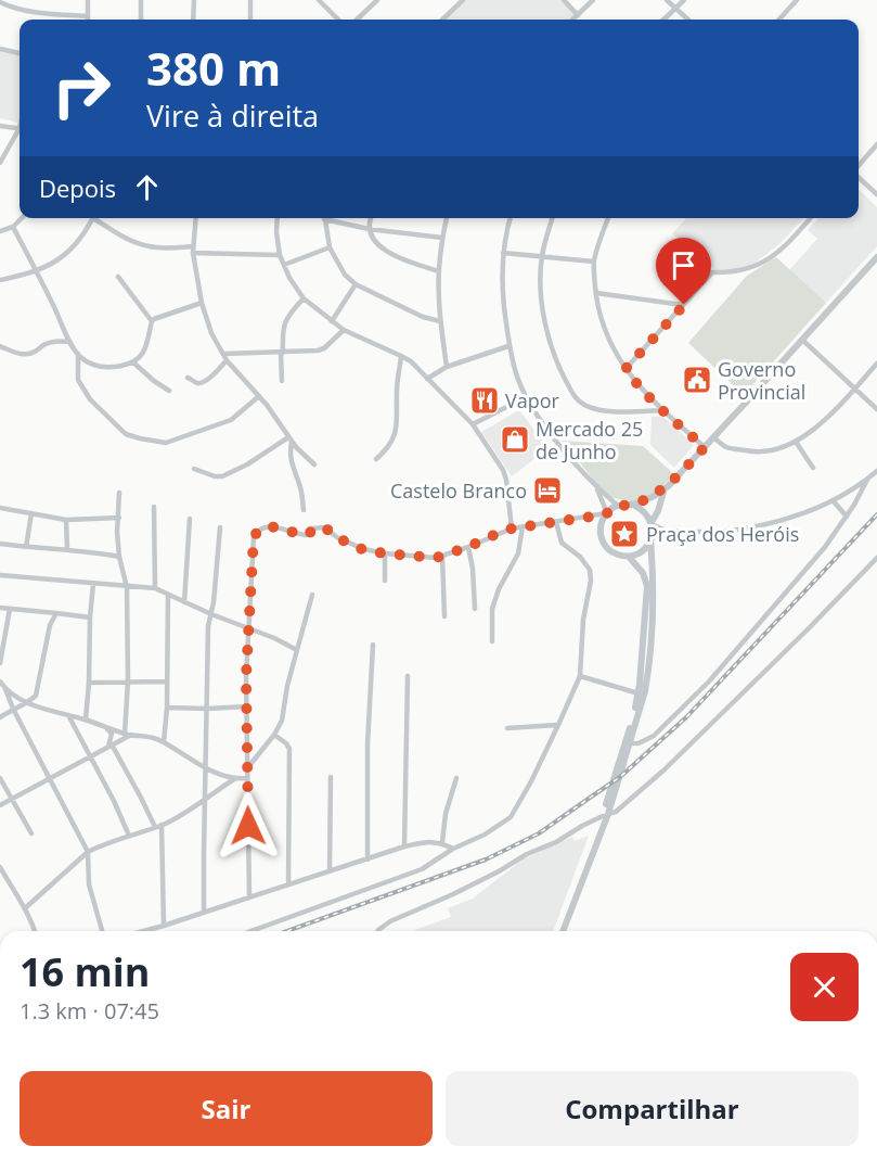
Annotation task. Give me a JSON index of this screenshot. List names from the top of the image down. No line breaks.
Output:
{"places":{"public building":["Governo Provincial"],"restaurant":["Vapor"],"shop":["Mercado 25 de Junho"],"hotel":["Castelo Branco"],"place":["Praça dos Heróis"]},"page":{"turn":["380 m","Vire à direita"],"then":"Depois","heading":["16 min","1.3 km · 07:45"],"buttons":["Sair","Compartilhar"]}}
